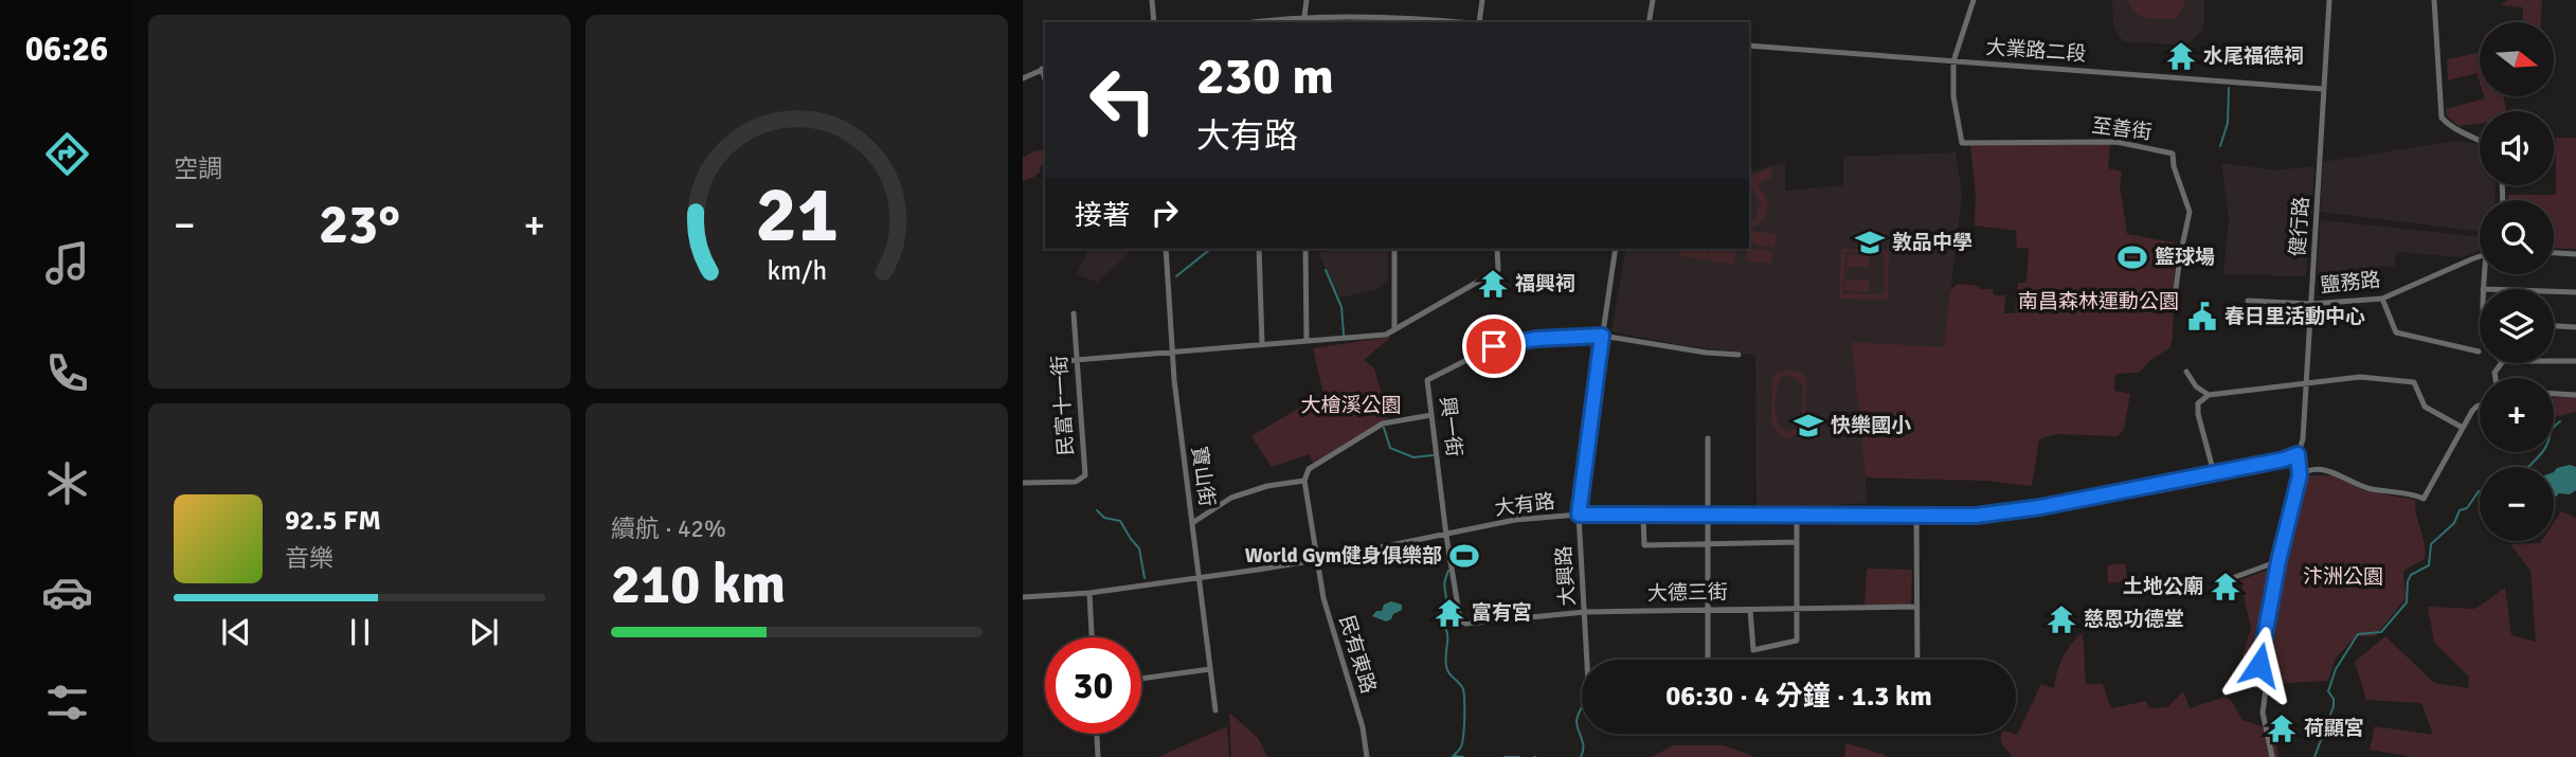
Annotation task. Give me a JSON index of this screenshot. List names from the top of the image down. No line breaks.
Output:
{"streets":{"street":["大業路二段","至善街","健行路","鹽務路","民富十一街","興一街","寶山街","大有路","大興路","大德三街","民有東路"]},"crossings":[["大業路二段","至善街"],["大業路二段","健行路"],["健行路","鹽務路"],["健行路","大有路"],["興一街","大有路"],["興一街","大興路"],["興一街","大德三街"],["寶山街","大有路"],["大有路","大興路"],["大有路","民有東路"],["大興路","大德三街"]],"parks":["南昌森林運動公園","大檜溪公園","汴洲公園"],"places":{"temple":["水尾福德祠","福興祠","土地公廟","富有宮","慈恩功德堂","荷顯宮"],"school or university":["敦品中學","快樂國小"],"sports":["籃球場","World Gym健身俱樂部"],"public building":["春日里活動中心"]},"north":"right","page":{"tabs":"06:26","tile":["空調",["續航 · 42%","210 km"]],"map_buttons":["+","−"],"turn":["230 m","大有路"],"then":"接著","heat":["−","23°","+"],"song":["92.5 FM","音樂"],"limit":"30","trip":"06:30 · 4 分鐘 · 1.3 km","gauge":["21","km/h"]}}
